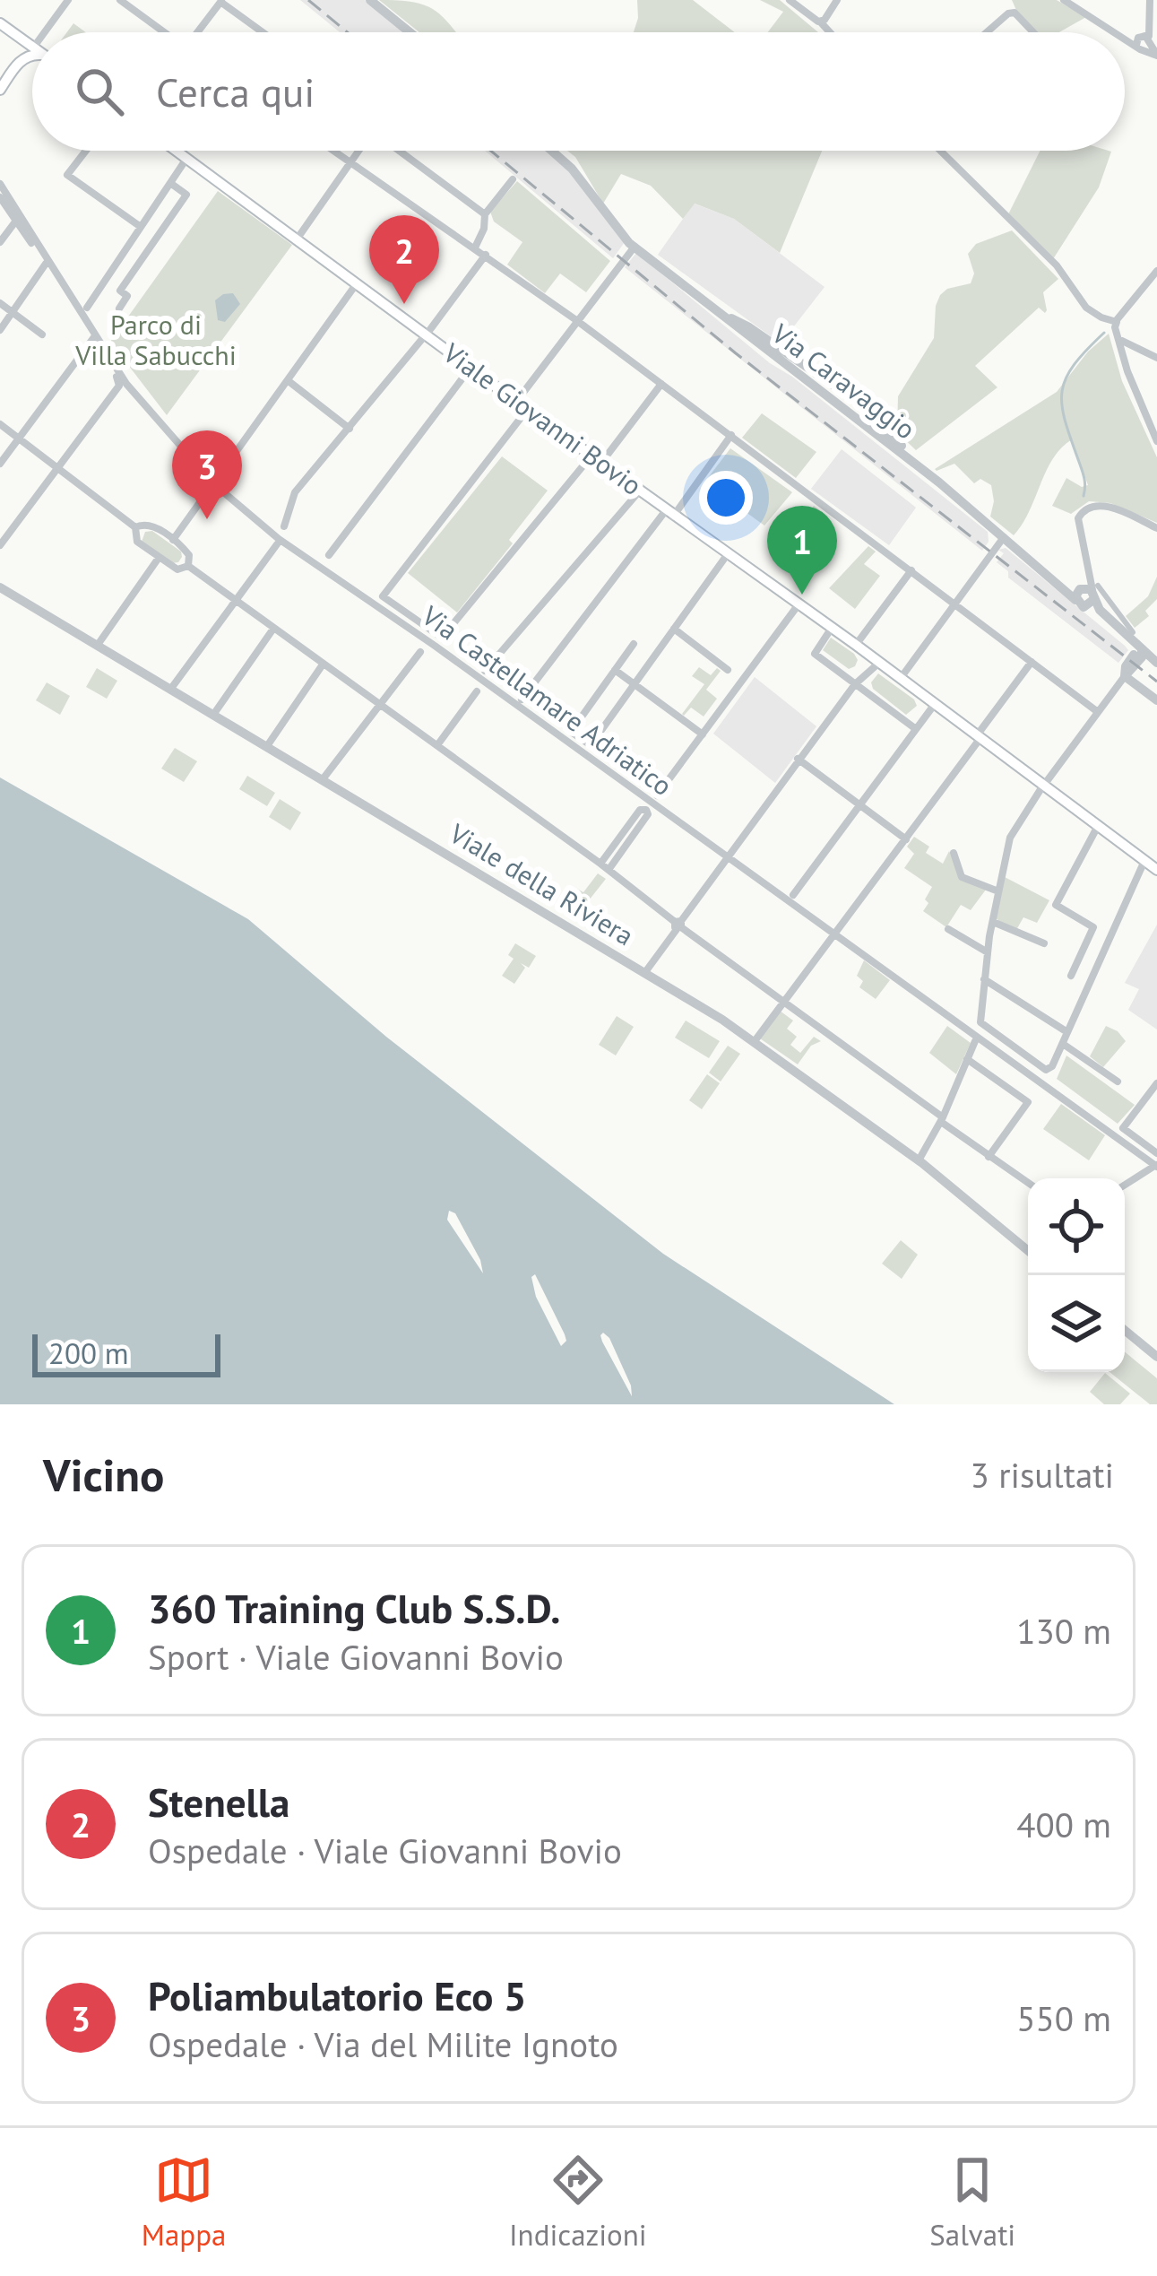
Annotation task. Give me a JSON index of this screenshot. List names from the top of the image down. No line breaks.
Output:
{"streets":{"main road":["Viale Giovanni Bovio"],"street":["Via Caravaggio","Via Castellamare Adriatico","Viale della Riviera"]},"parks":["Parco di Villa Sabucchi"],"scale_bar":"200 m","page":{"search":"Cerca qui","pins":["2","3","1"],"scale":"200 m","heading":["Vicino","3 risultati"],"list":[{"mark":"1","name":"360 Training Club S.S.D.","note":"Sport · Viale Giovanni Bovio","value":"130 m"},{"mark":"2","name":"Stenella","note":"Ospedale · Viale Giovanni Bovio","value":"400 m"},{"mark":"3","name":"Poliambulatorio Eco 5","note":"Ospedale · Via del Milite Ignoto","value":"550 m"}],"nav":["Mappa","Indicazioni","Salvati"]}}
